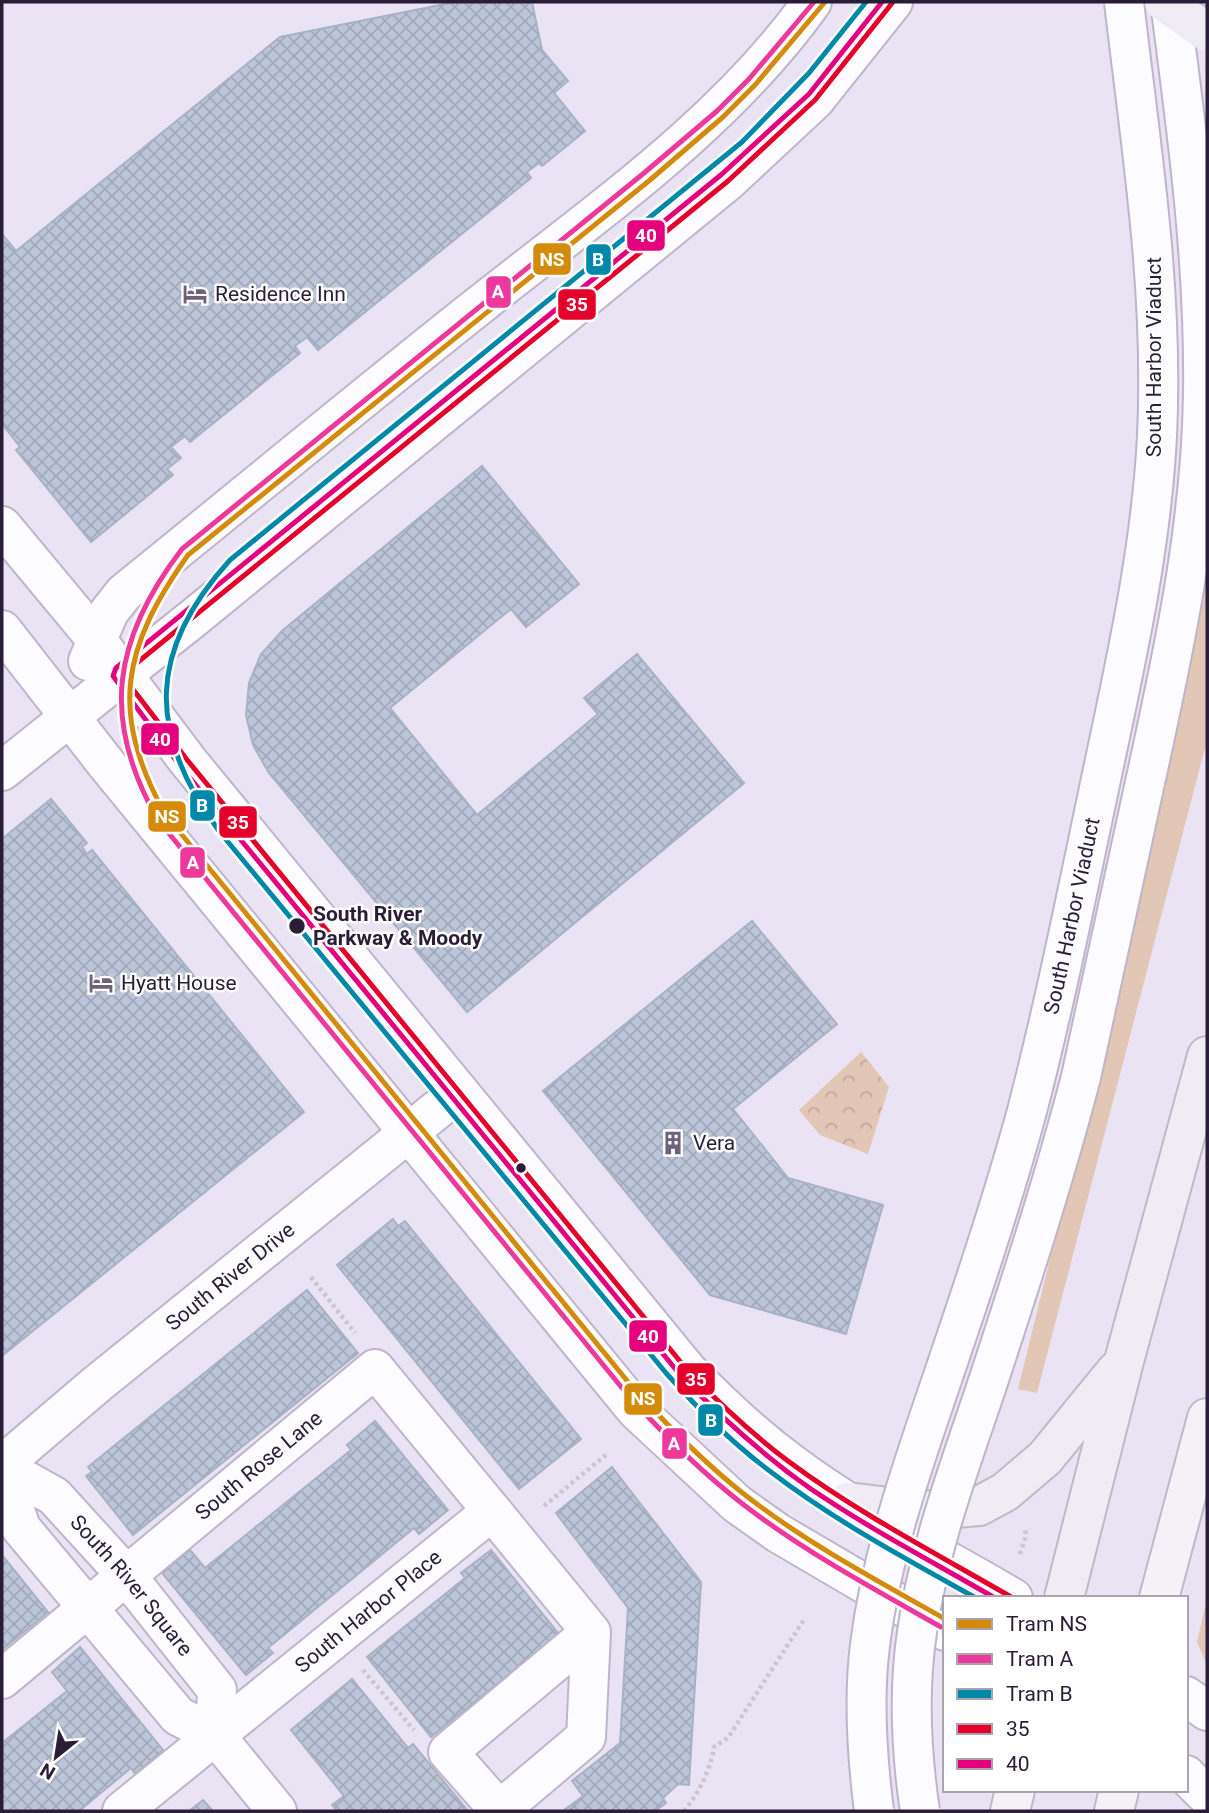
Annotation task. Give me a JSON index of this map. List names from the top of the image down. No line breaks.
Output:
{"streets":{"street":["South Harbor Viaduct","South River Drive","South Rose Lane","South River Square","South Harbor Place"]},"crossings":[["South River Drive","South River Square"],["South Rose Lane","South River Square"],["South Rose Lane","South Harbor Place"],["South River Square","South Harbor Place"]],"places":{"hotel":["Residence Inn","Hyatt House"],"other":["South River Parkway & Moody"],"building":["Vera"]},"lines":["tram line NS","tram line A","tram line B","transit line 35","transit line 40"],"legend":["Tram NS","Tram A","Tram B","35","40"],"north":"bottom left"}
